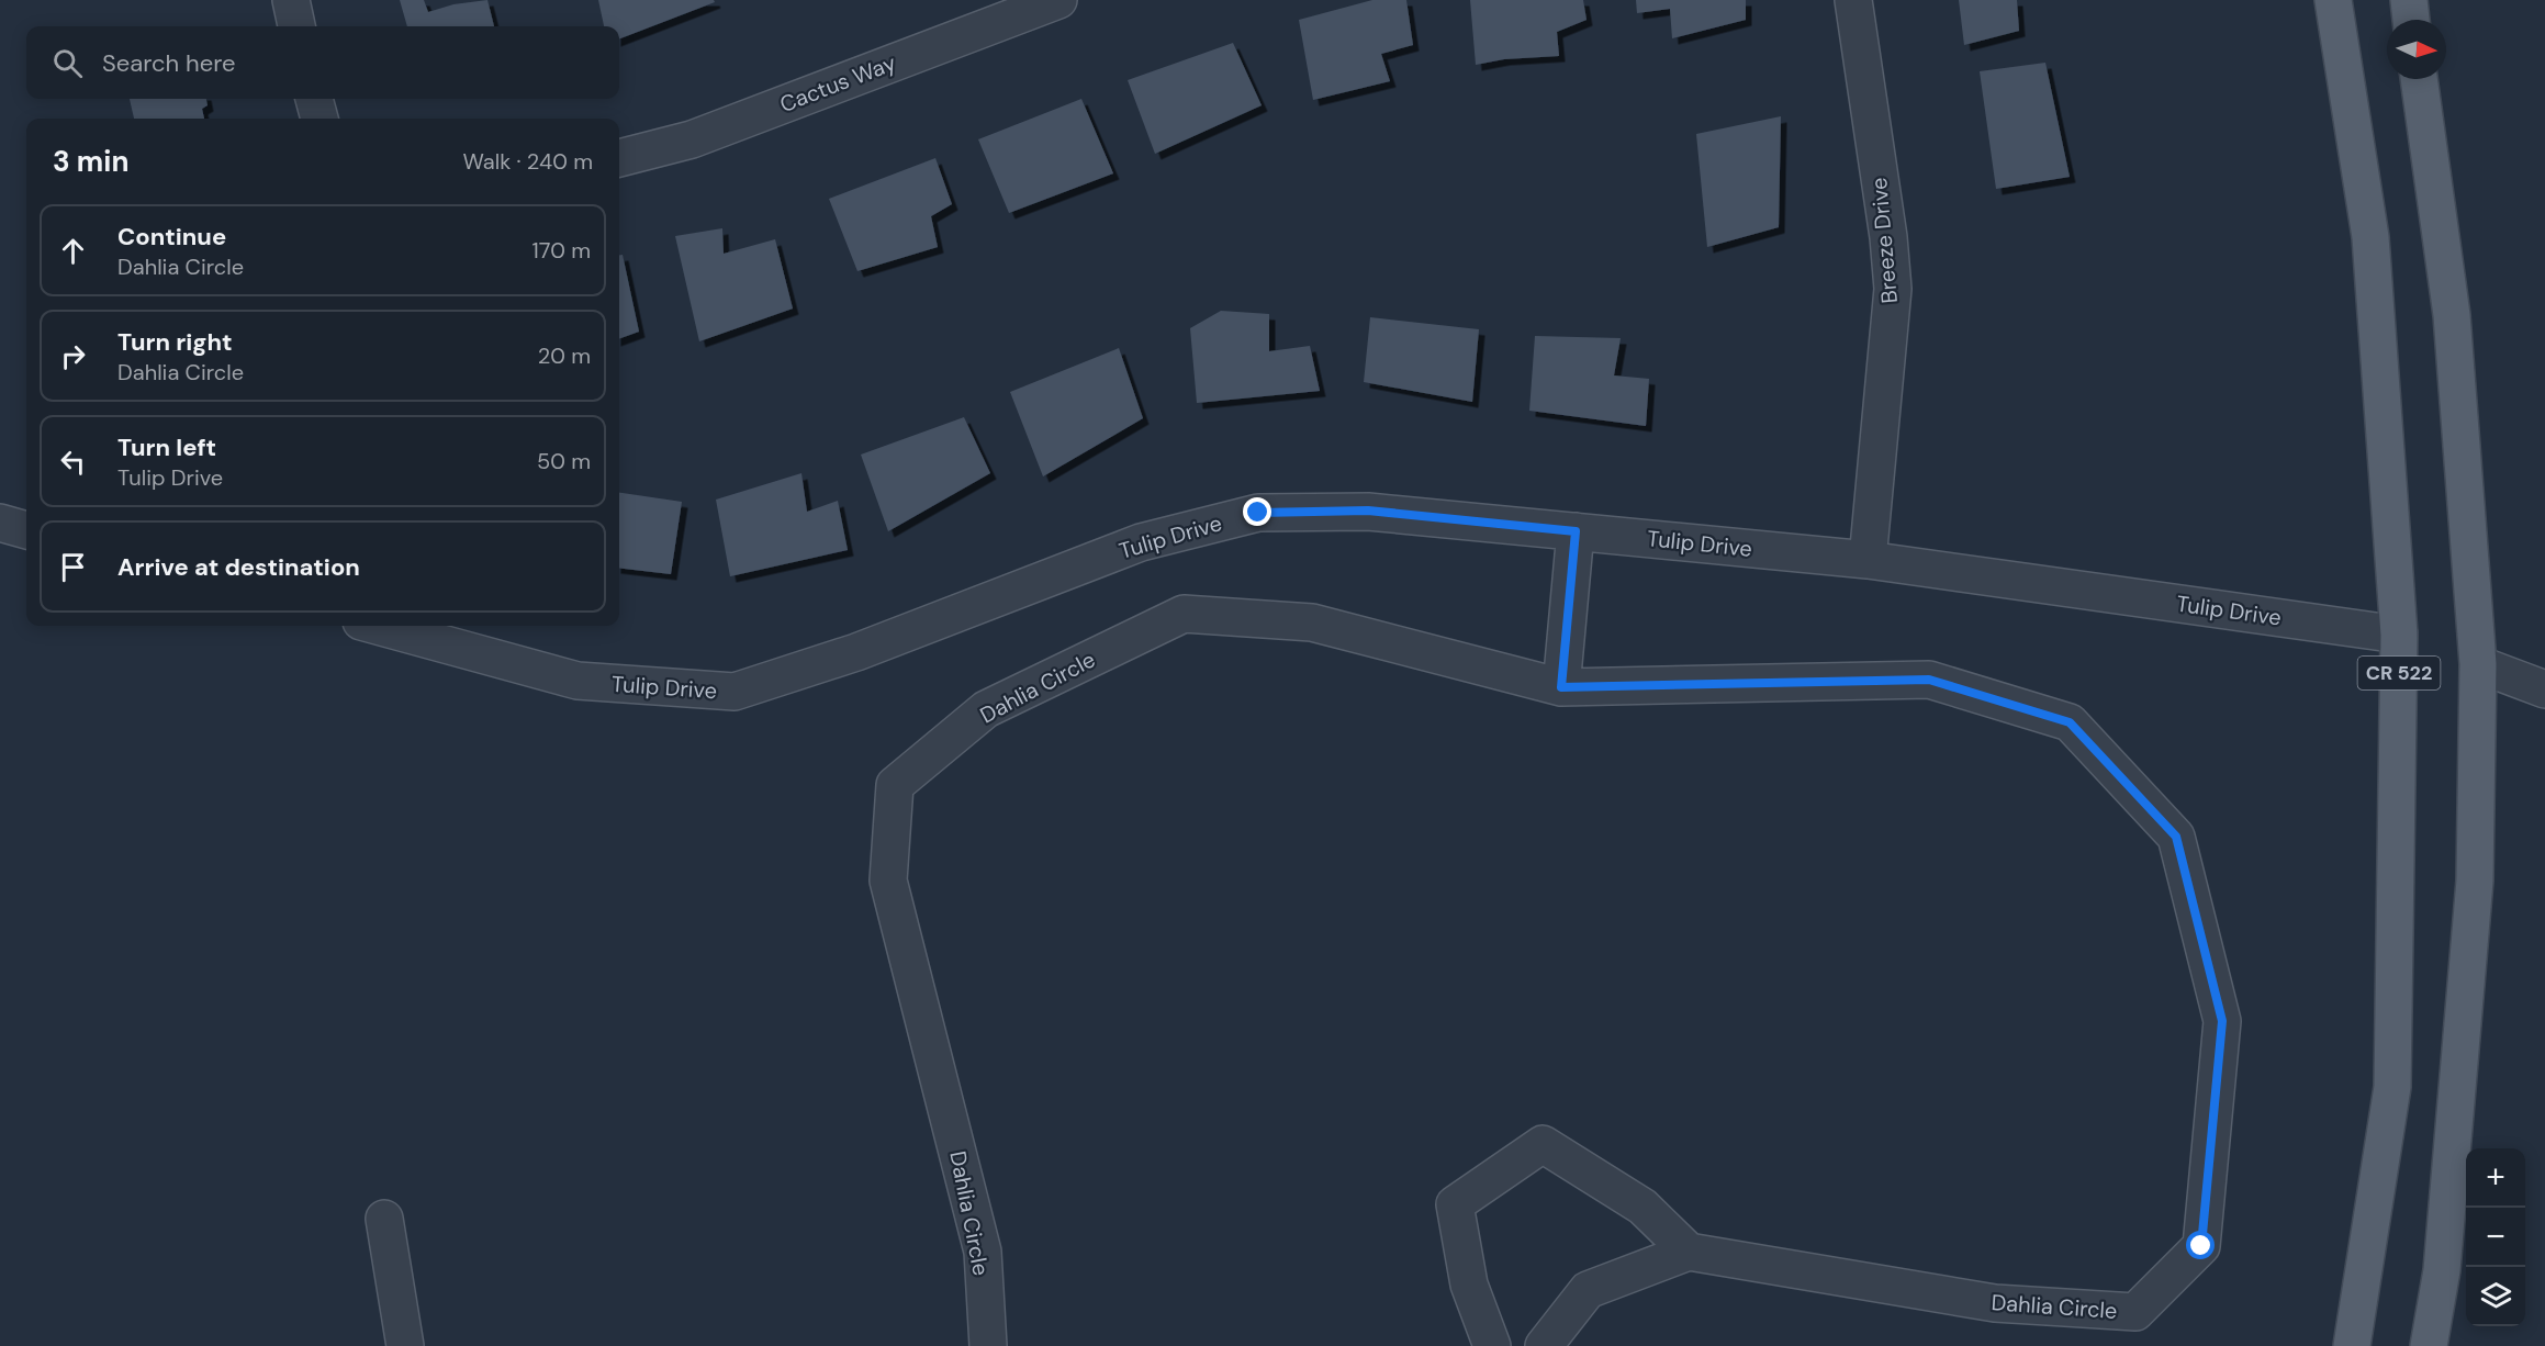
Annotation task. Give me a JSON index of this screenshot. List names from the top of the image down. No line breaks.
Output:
{"streets":{"main road":["CR 522"],"street":["Cactus Way","Breeze Drive","Tulip Drive","Dahlia Circle"]},"crossings":[["Breeze Drive","Tulip Drive"],["Tulip Drive","CR 522"]],"north":"right","page":{"search":"Search here","heading":["3 min","Walk · 240 m"],"list":[["Continue","Dahlia Circle","170 m"],["Turn right","Dahlia Circle","20 m"],["Turn left","Tulip Drive","50 m"],"Arrive at destination"],"map_buttons":["+","−"]}}
